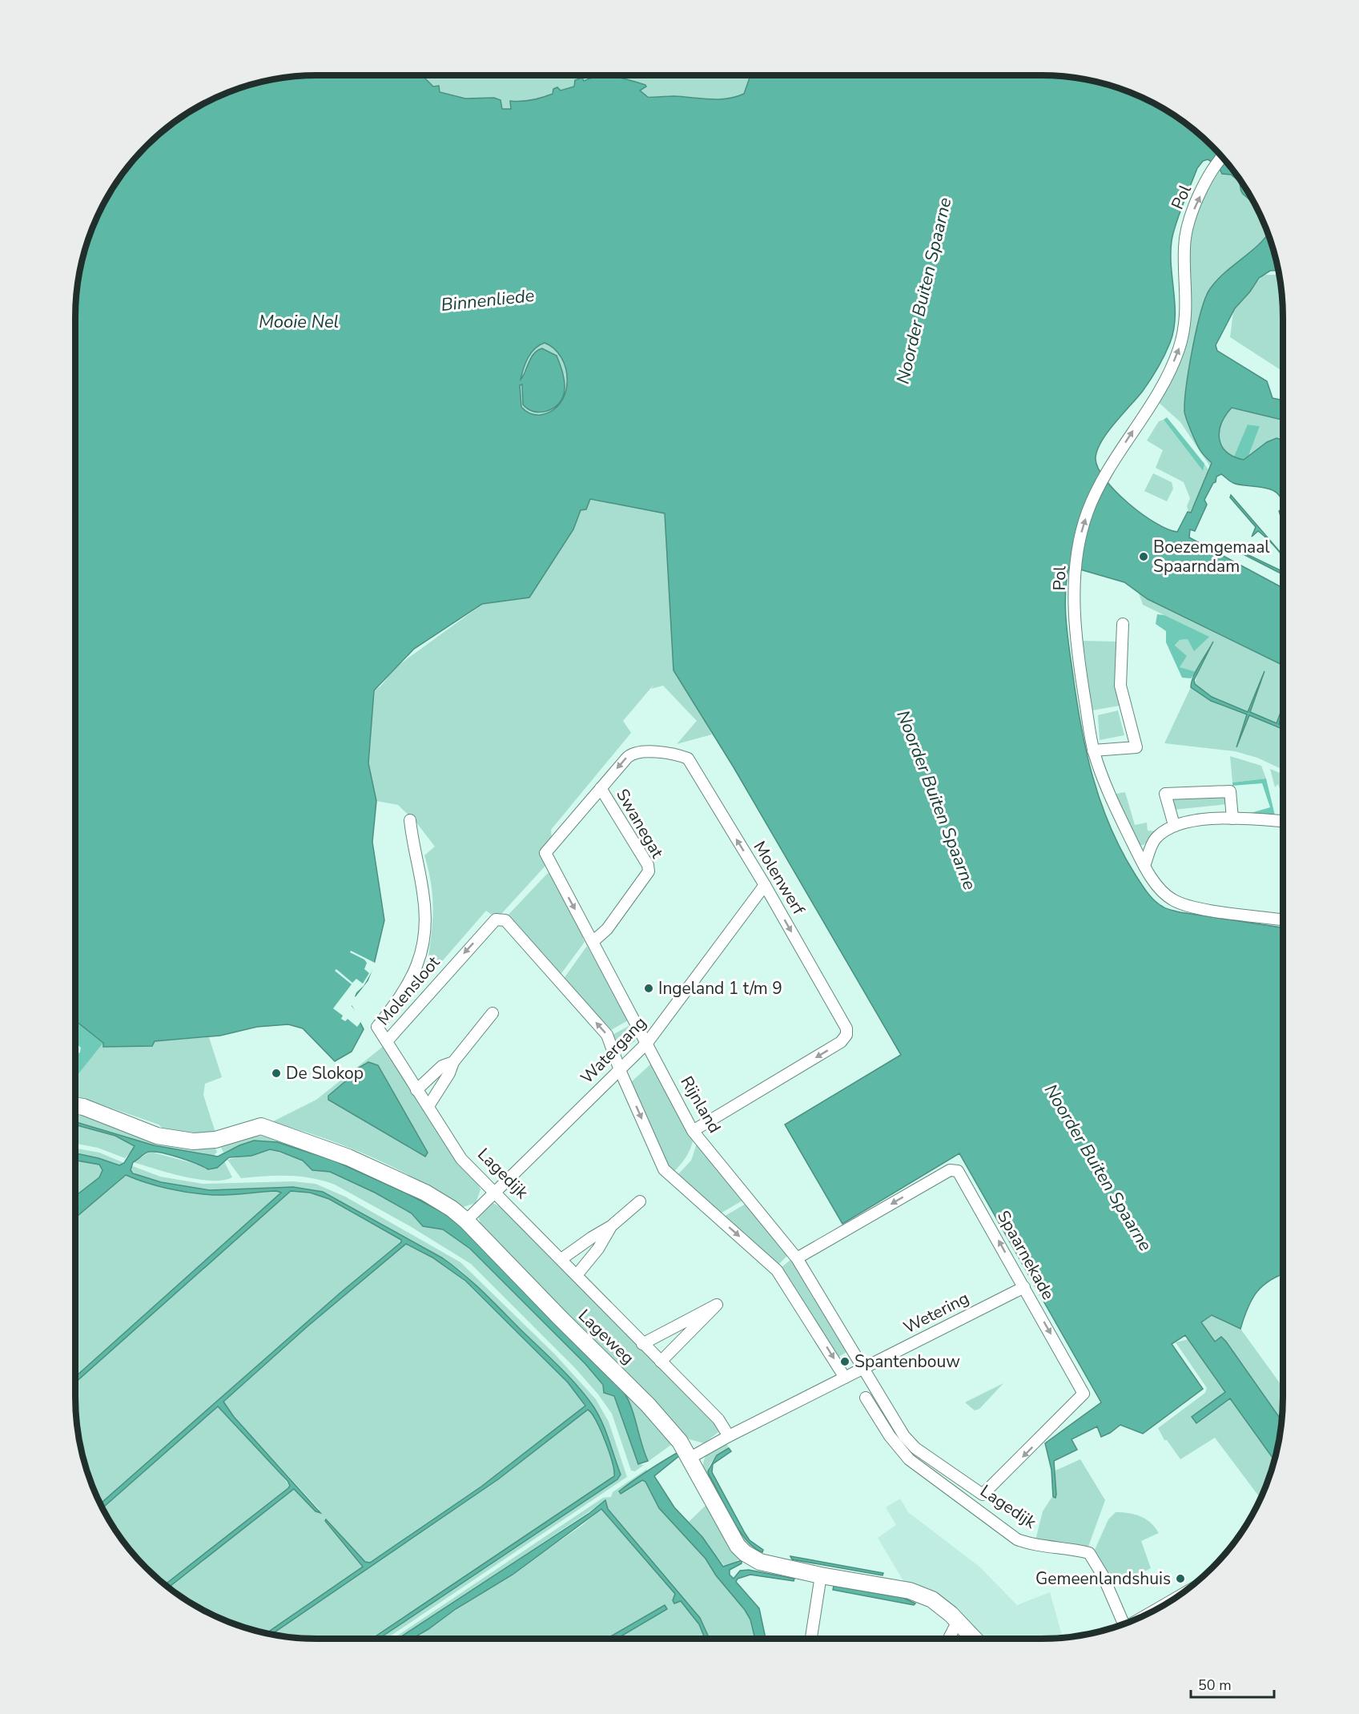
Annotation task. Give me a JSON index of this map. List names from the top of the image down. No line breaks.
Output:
{"streets":{"street":["Pol","Swanegat","Molenwerf","Molensloot","Watergang","Rijnland","Lagedijk","Spaarnekade","Wetering","Lageweg"]},"crossings":[["Swanegat","Molenwerf"],["Swanegat","Rijnland"],["Molenwerf","Watergang"],["Molenwerf","Rijnland"],["Molensloot","Watergang"],["Molensloot","Lagedijk"],["Watergang","Rijnland"],["Watergang","Lagedijk"],["Watergang","Lageweg"],["Rijnland","Lagedijk"],["Rijnland","Spaarnekade"],["Rijnland","Wetering"],["Lagedijk","Spaarnekade"],["Lagedijk","Wetering"],["Spaarnekade","Wetering"]],"one_way":["Pol"],"water":["Noorder Buiten Spaarne","Binnenliede","Mooie Nel"],"places":["Boezemgemaal Spaarndam","Ingeland 1 t/m 9","De Slokop","Spantenbouw","Gemeenlandshuis"],"scale_bar":"50 m"}
